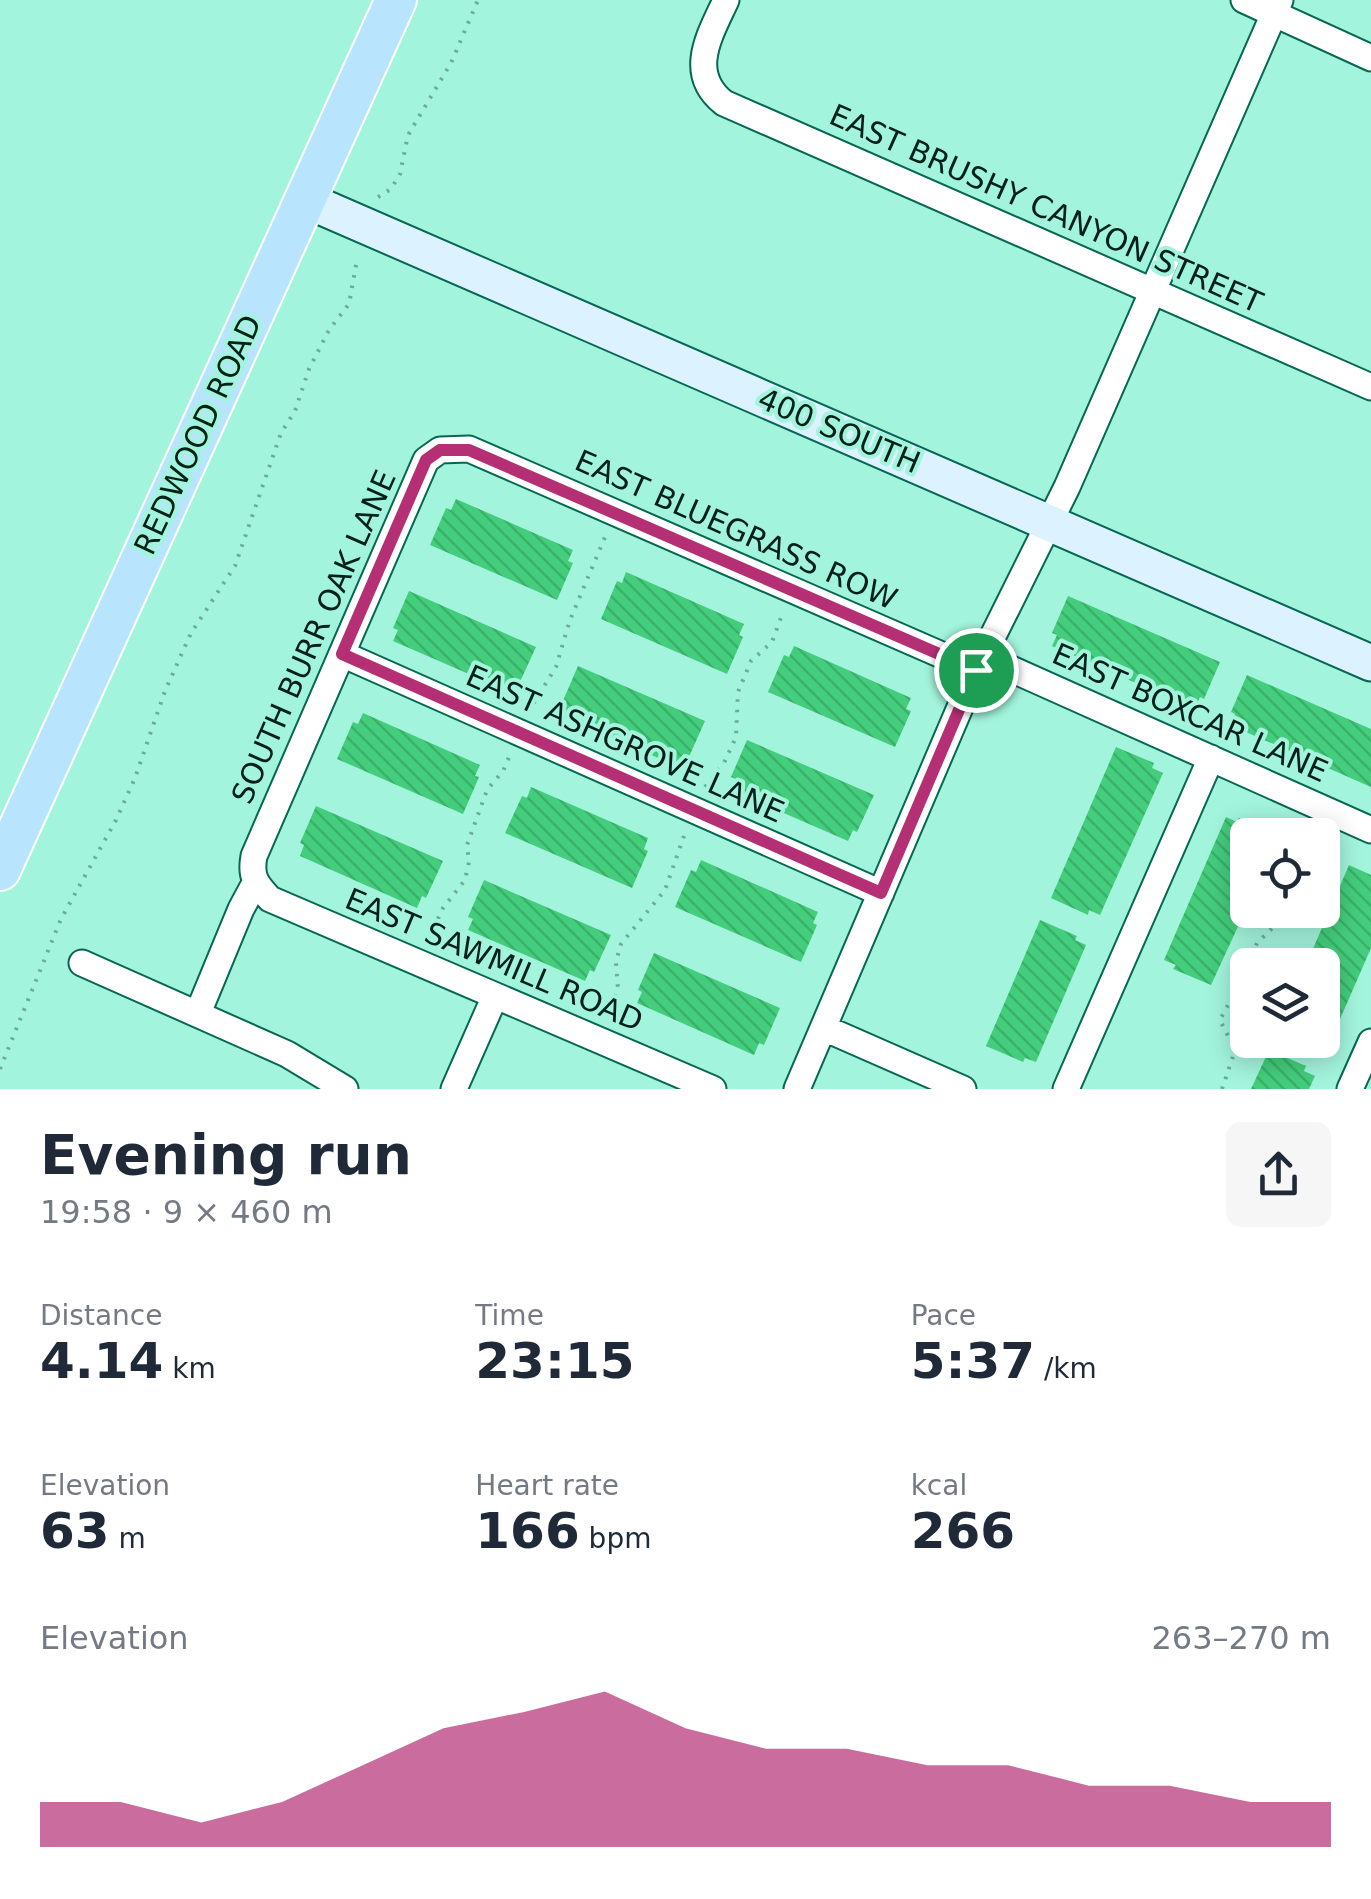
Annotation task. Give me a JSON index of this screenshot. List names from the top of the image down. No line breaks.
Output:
{"streets":{"main road":["REDWOOD ROAD"],"street":["EAST BRUSHY CANYON STREET","400 SOUTH","EAST BLUEGRASS ROW","SOUTH BURR OAK LANE","EAST BOXCAR LANE","EAST ASHGROVE LANE","EAST SAWMILL ROAD"]},"crossings":[["400 SOUTH","REDWOOD ROAD"],["EAST BLUEGRASS ROW","SOUTH BURR OAK LANE"],["EAST BLUEGRASS ROW","EAST BOXCAR LANE"],["SOUTH BURR OAK LANE","EAST ASHGROVE LANE"],["SOUTH BURR OAK LANE","EAST SAWMILL ROAD"]],"page":{"heading":["Evening run","19:58 · 9 × 460 m"],"stats":[["Distance","4.14 km"],["Time","23:15"],["Pace","5:37 /km"],["Elevation","63 m"],["Heart rate","166 bpm"],["kcal","266"]],"chart":["Elevation","263–270 m"]}}
